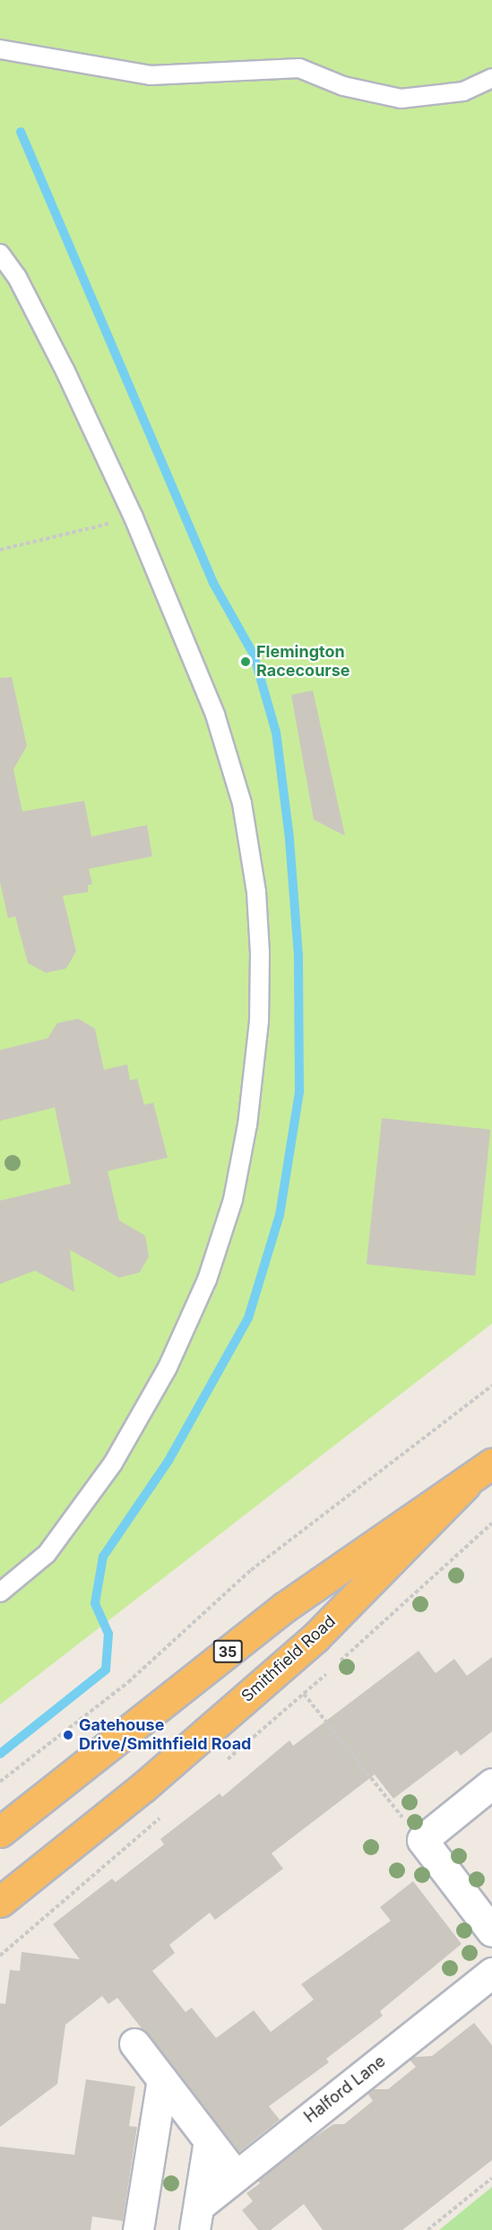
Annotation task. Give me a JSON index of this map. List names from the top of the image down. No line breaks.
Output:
{"streets":{"highway":["35","Smithfield Road"],"street":["Halford Lane"]},"places":["Flemington Racecourse","Gatehouse Drive/Smithfield Road"]}
